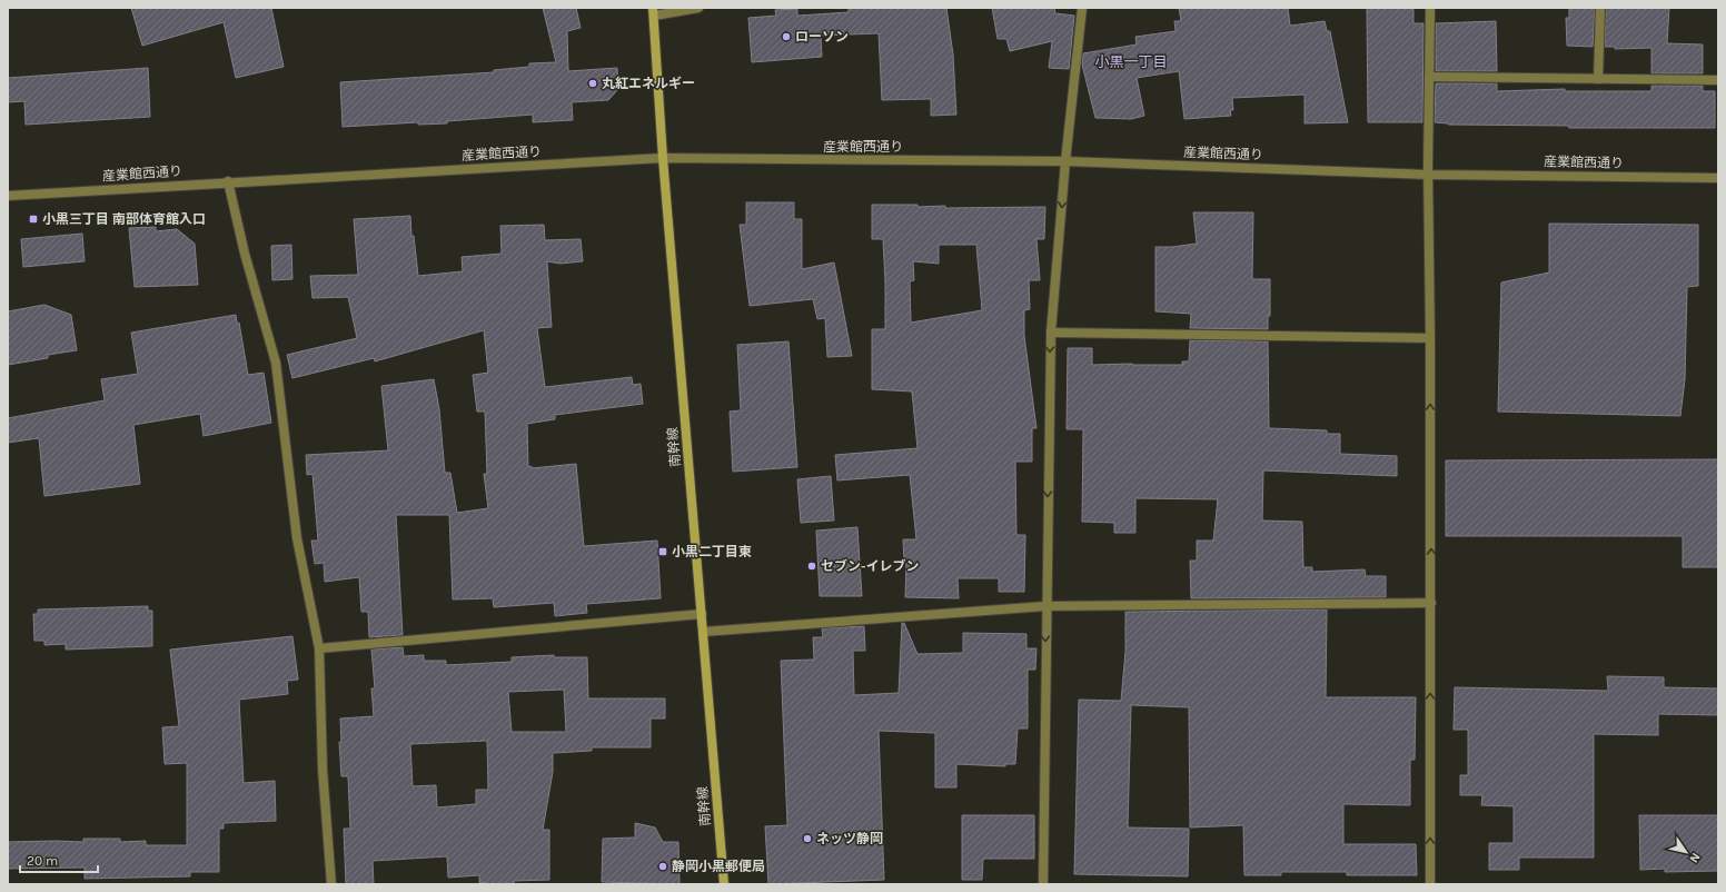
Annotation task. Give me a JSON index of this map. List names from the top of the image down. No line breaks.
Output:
{"streets":{"main road":["南幹線"],"street":["産業館西通り"]},"crossings":[["産業館西通り","南幹線"]],"districts":["小黒一丁目"],"places":{"other":["ローソン","丸紅エネルギー","セブン-イレブン","ネッツ静岡","静岡小黒郵便局"],"transit":["小黒三丁目 南部体育館入口","小黒二丁目東"]},"scale_bar":"20 m","north":"bottom right"}
